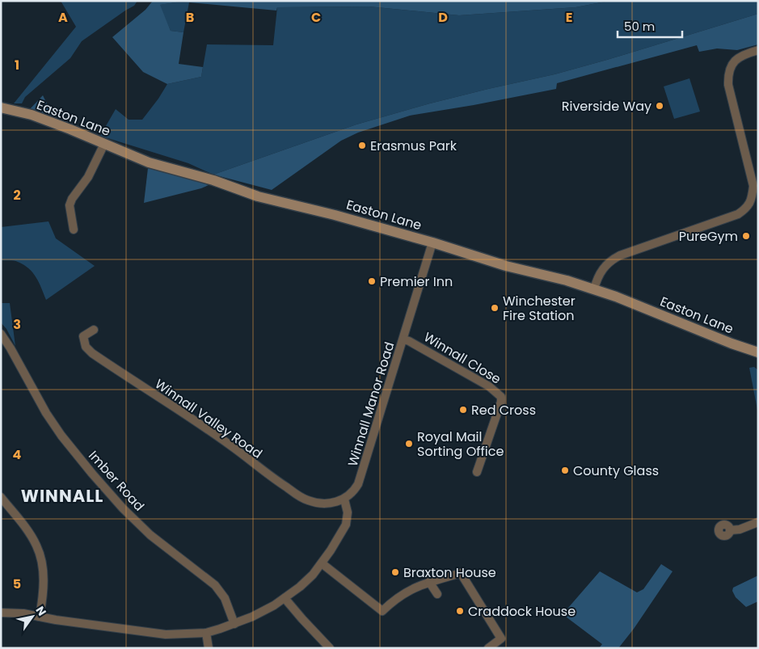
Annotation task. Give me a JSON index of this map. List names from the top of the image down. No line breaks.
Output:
{"streets":{"street":["Easton Lane","Winnall Close","Winnall Manor Road","Winnall Valley Road","Imber Road"]},"crossings":[["Easton Lane","Winnall Manor Road"],["Winnall Close","Winnall Manor Road"],["Winnall Manor Road","Winnall Valley Road"]],"districts":["WINNALL"],"places":["Riverside Way","Erasmus Park","PureGym","Premier Inn","Winchester Fire Station","Red Cross","Royal Mail Sorting Office","County Glass","Braxton House","Craddock House"],"scale_bar":"50 m","north":"top right","grid":{"columns":["A","B","C","D","E"],"rows":["1","2","3","4","5"]}}
